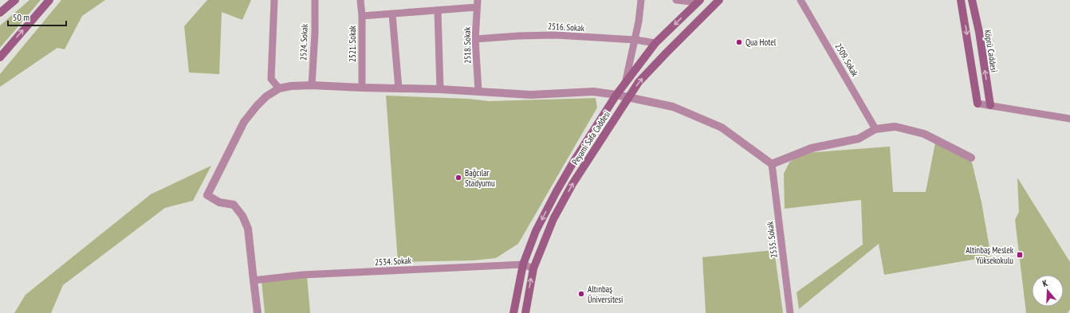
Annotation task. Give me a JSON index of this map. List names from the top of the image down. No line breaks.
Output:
{"streets":{"main road":["Köprü Caddesi","Peyami Safa Caddesi"],"street":["2516. Sokak","2524. Sokak","2521. Sokak","2518. Sokak","2509. Sokak","2535. Sokak","2534. Sokak"]},"crossings":[["2516. Sokak","2518. Sokak"],["Peyami Safa Caddesi","2534. Sokak"]],"places":{"other":["Qua Hotel","Bağcılar Stadyumu","Altınbaş Üniversitesi"],"transit":["Altinbaş Meslek Yüksekokulu"]},"scale_bar":"50 m","north":"top"}
